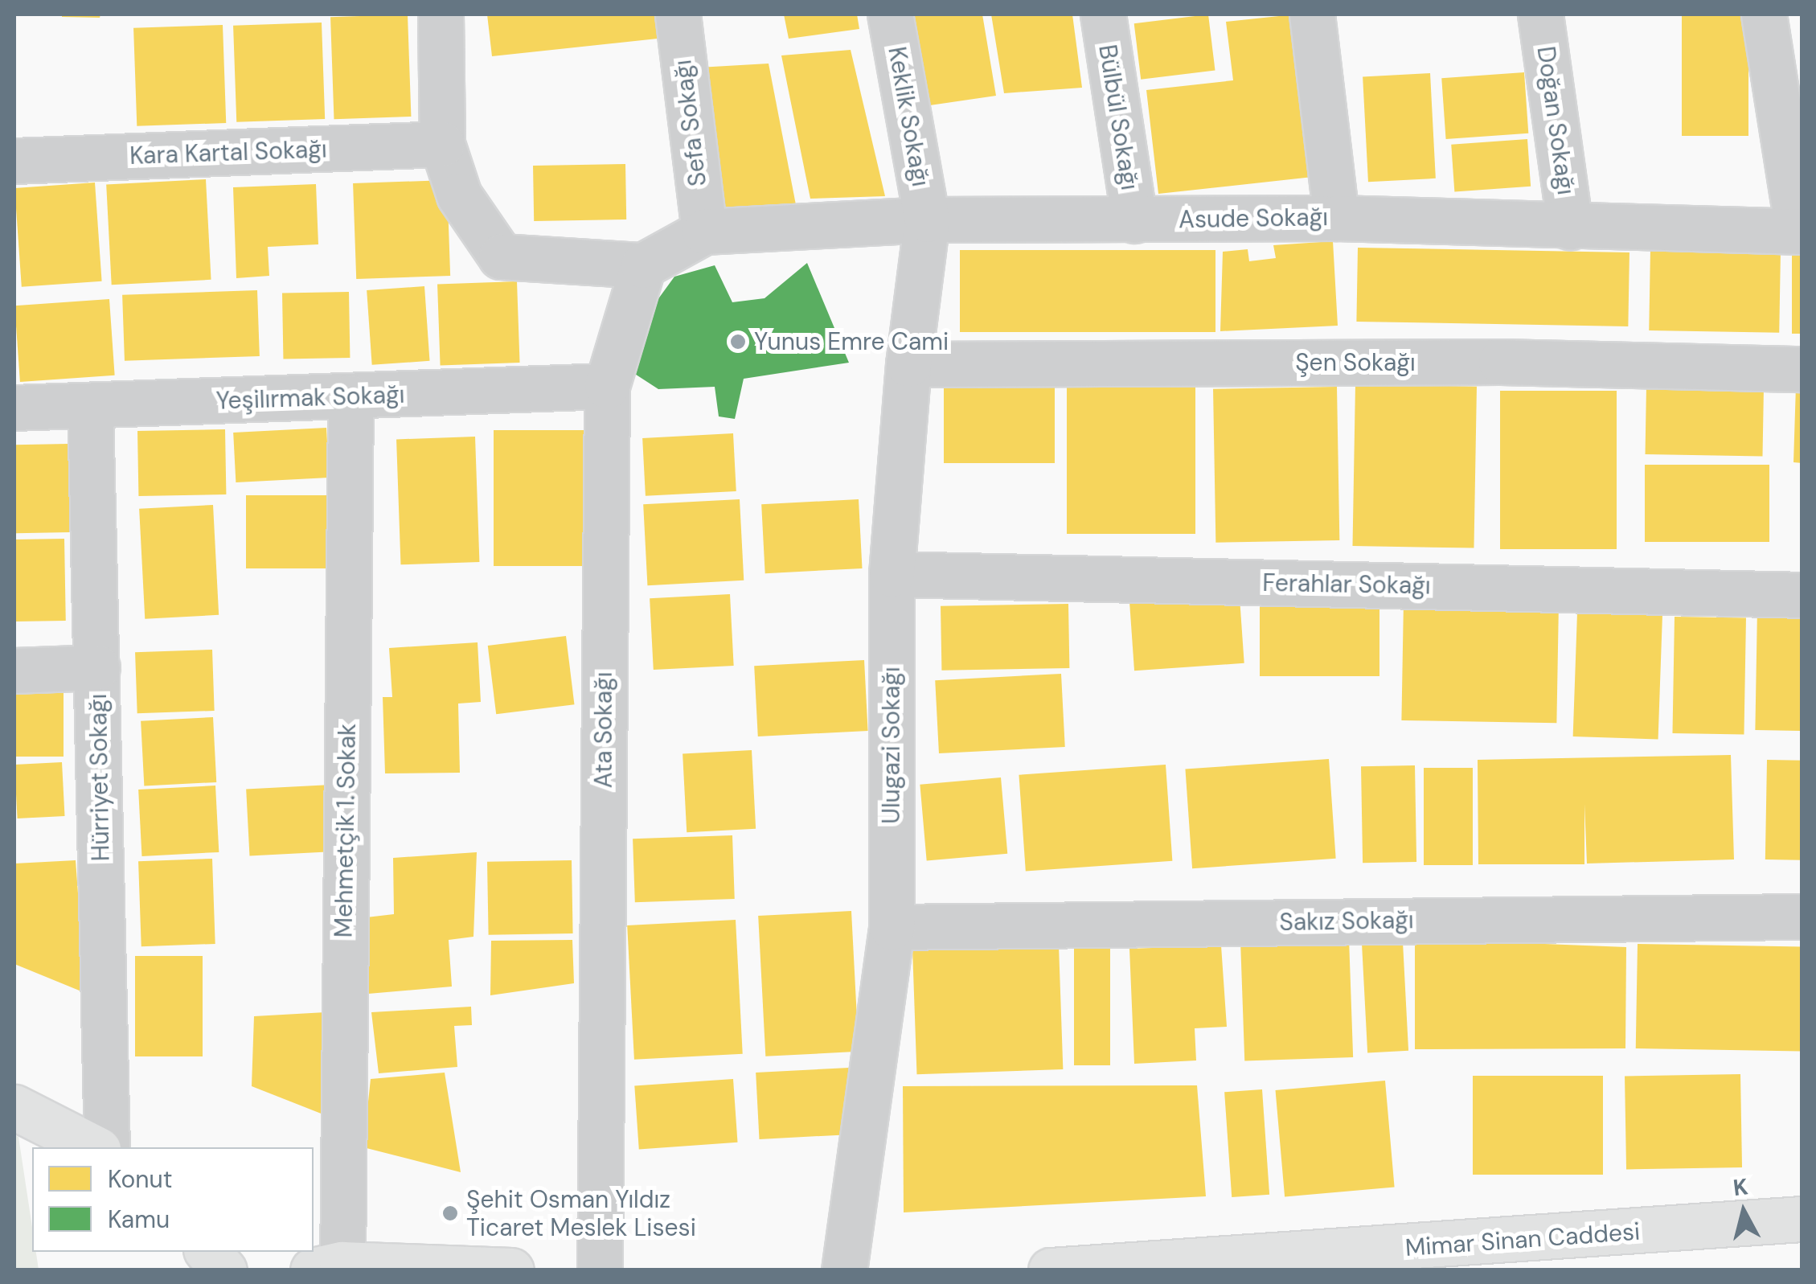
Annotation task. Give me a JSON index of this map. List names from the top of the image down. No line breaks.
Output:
{"streets":{"main road":["Mimar Sinan Caddesi"],"street":["Keklik Sokağı","Bülbül Sokağı","Doğan Sokağı","Sefa Sokağı","Kara Kartal Sokağı","Asude Sokağı","Şen Sokağı","Yeşilırmak Sokağı","Ferahlar Sokağı","Ata Sokağı","Ulugazi Sokağı","Hürriyet Sokağı","Mehmetçik 1. Sokak","Sakız Sokağı"]},"crossings":[["Keklik Sokağı","Asude Sokağı"],["Keklik Sokağı","Ulugazi Sokağı"],["Bülbül Sokağı","Asude Sokağı"],["Doğan Sokağı","Asude Sokağı"],["Sefa Sokağı","Asude Sokağı"],["Asude Sokağı","Ulugazi Sokağı"],["Şen Sokağı","Ulugazi Sokağı"],["Yeşilırmak Sokağı","Ata Sokağı"],["Yeşilırmak Sokağı","Hürriyet Sokağı"],["Yeşilırmak Sokağı","Mehmetçik 1. Sokak"],["Ferahlar Sokağı","Ulugazi Sokağı"],["Ulugazi Sokağı","Sakız Sokağı"]],"places":["Yunus Emre Cami","Şehit Osman Yıldız Ticaret Meslek Lisesi"],"legend":["Konut","Kamu"],"north":"top"}
